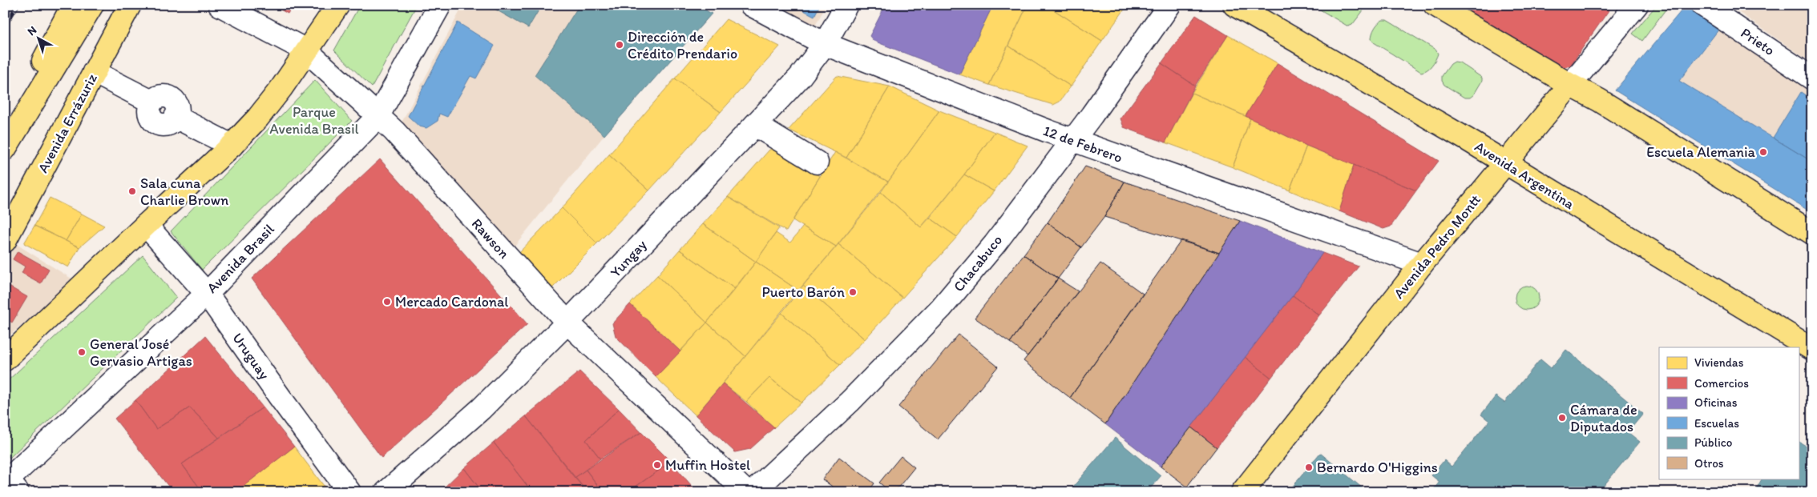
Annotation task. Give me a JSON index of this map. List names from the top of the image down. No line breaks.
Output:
{"streets":{"main road":["Avenida Errázuriz","Avenida Argentina","Avenida Pedro Montt"],"street":["Prieto","12 de Febrero","Rawson","Avenida Brasil","Yungay","Chacabuco","Uruguay"]},"crossings":[["12 de Febrero","Avenida Pedro Montt"],["12 de Febrero","Yungay"],["12 de Febrero","Chacabuco"],["Avenida Argentina","Avenida Pedro Montt"],["Rawson","Avenida Brasil"],["Rawson","Yungay"],["Avenida Brasil","Uruguay"]],"parks":["Parque Avenida Brasil"],"places":["Dirección de Crédito Prendario","Escuela Alemania","Sala cuna Charlie Brown","Puerto Barón","Mercado Cardonal","General José Gervasio Artigas","Cámara de Diputados","Muffin Hostel","Bernardo O'Higgins"],"legend":["Viviendas","Comercios","Oficinas","Escuelas","Público","Otros"],"north":"top left"}
